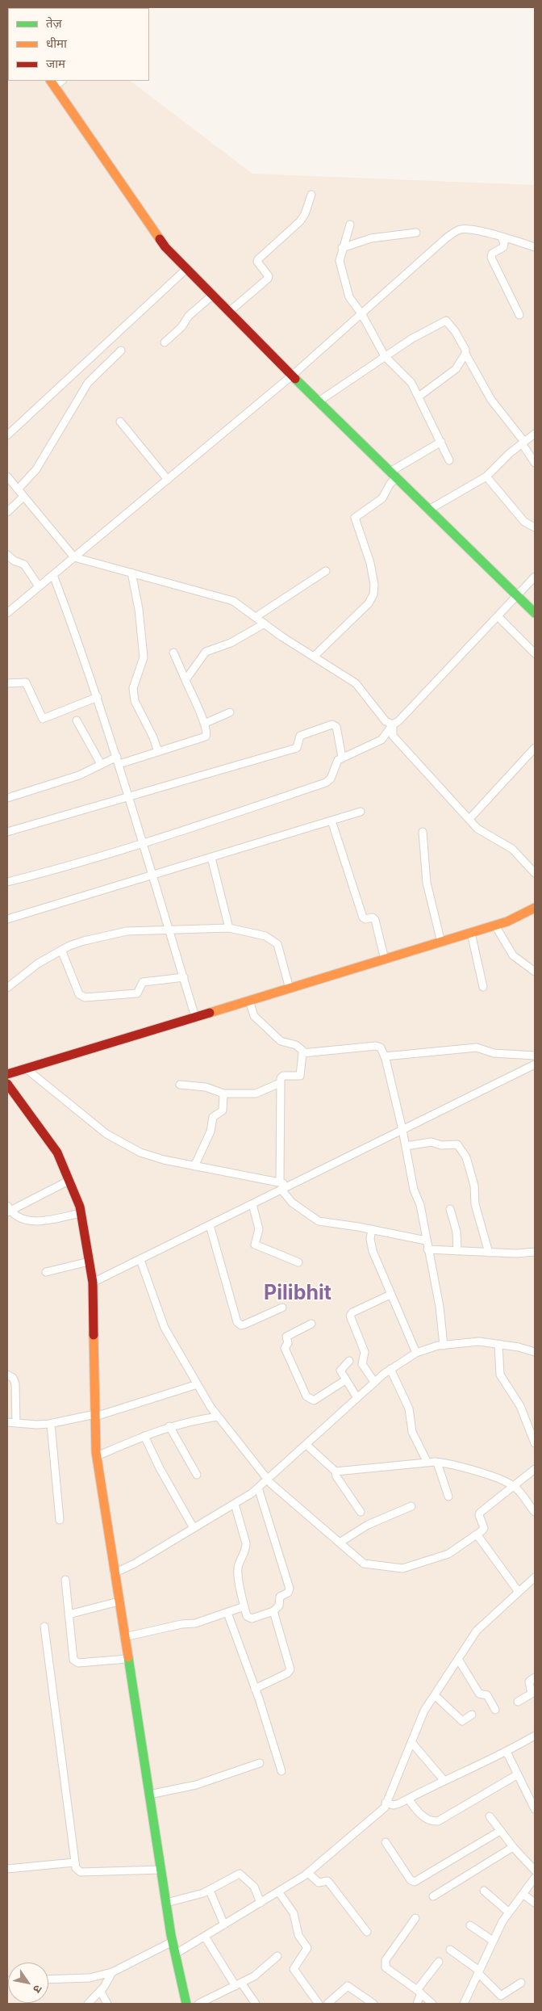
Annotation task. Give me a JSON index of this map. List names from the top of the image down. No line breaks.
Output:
{"districts":["Pilibhit"],"legend":["तेज़","धीमा","जाम"],"north":"bottom right"}
